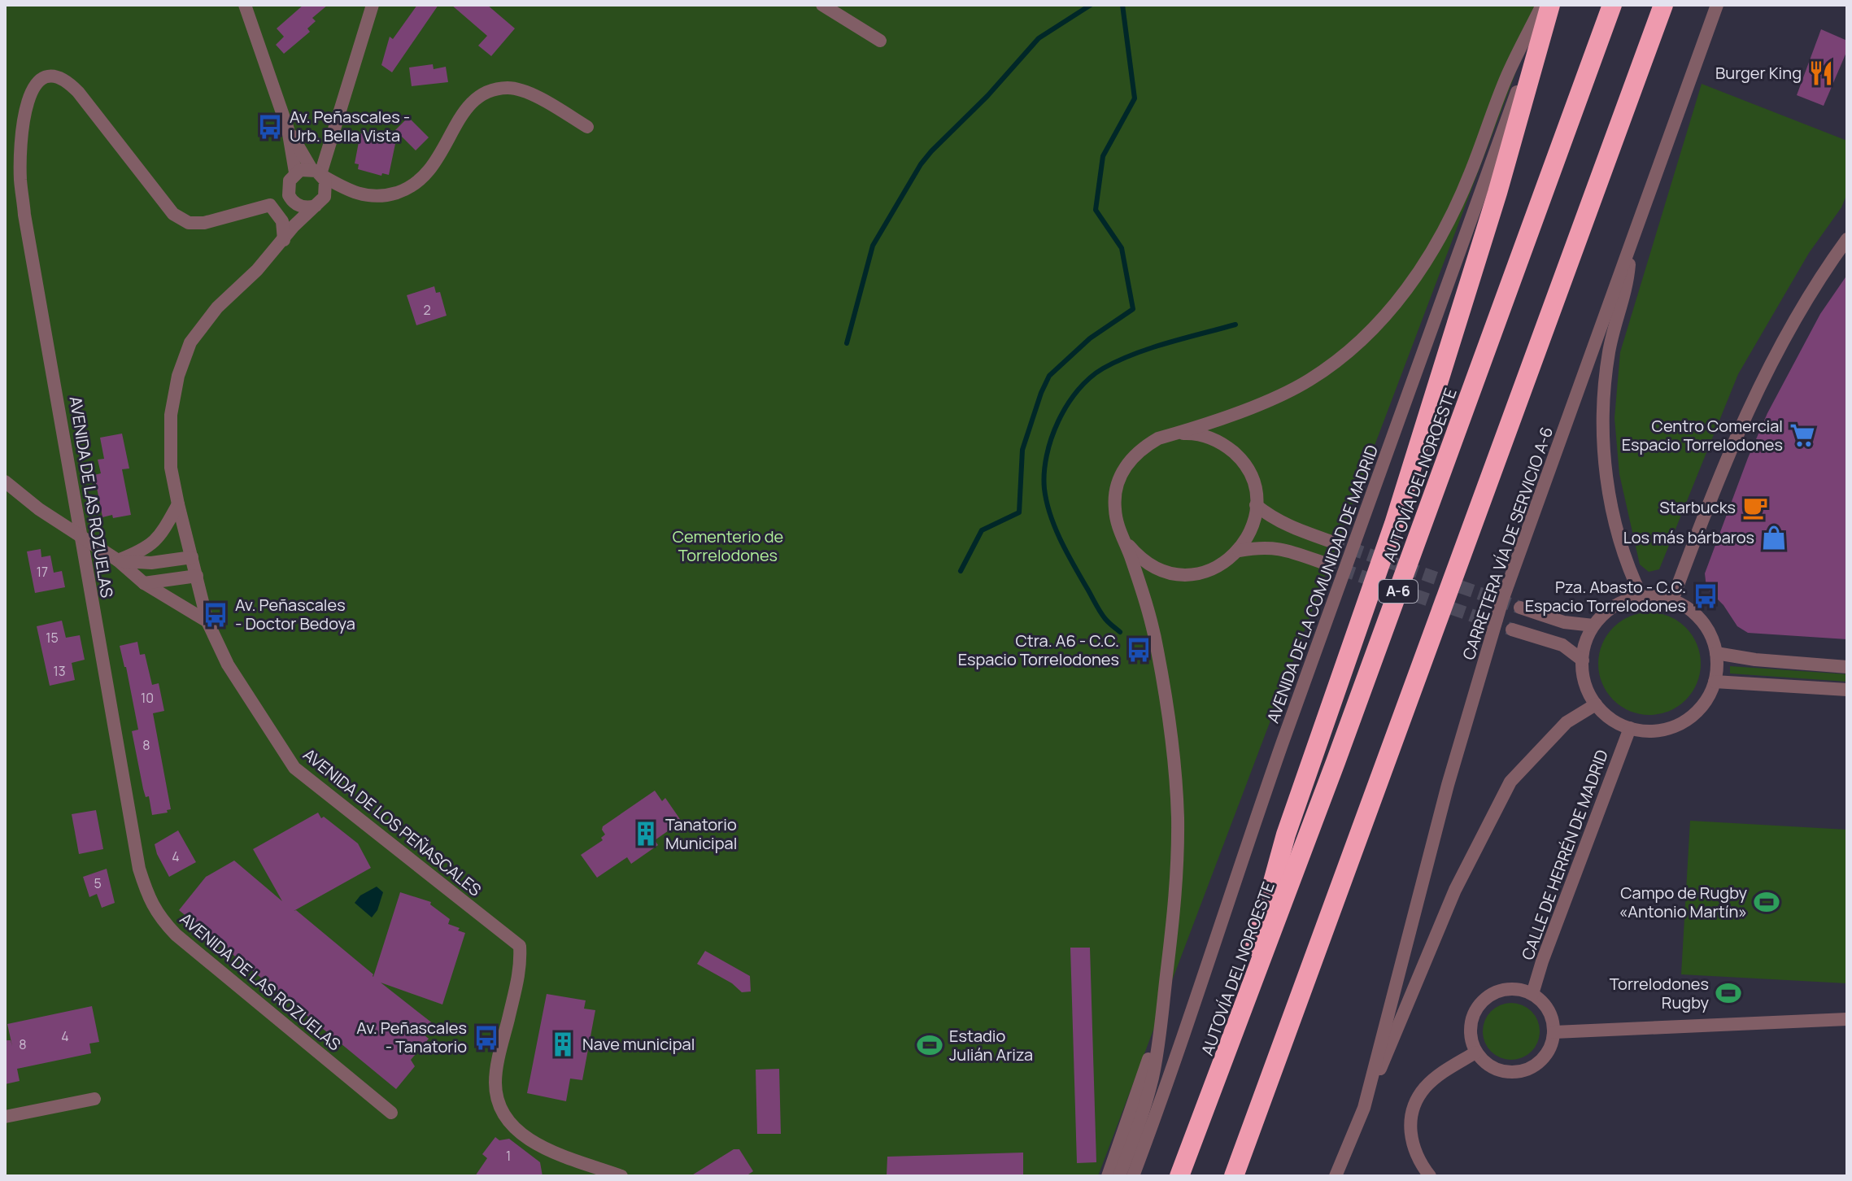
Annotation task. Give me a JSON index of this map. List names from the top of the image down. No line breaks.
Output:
{"streets":{"highway":["AUTOVÍA DEL NOROESTE","A-6"],"street":["AVENIDA DE LAS ROZUELAS","CARRETERA VÍA DE SERVICIO A-6","AVENIDA DE LA COMUNIDAD DE MADRID","AVENIDA DE LOS PEÑASCALES","CALLE DE HERRÉN DE MADRID"]},"crossings":[["AVENIDA DE LAS ROZUELAS","AVENIDA DE LOS PEÑASCALES"]],"parks":["Cementerio de Torrelodones"],"places":{"restaurant":["Burger King"],"bus stop":["Av. Peñascales - Urb. Bella Vista","Pza. Abasto - C.C. Espacio Torrelodones","Av. Peñascales - Doctor Bedoya","Ctra. A6 - C.C. Espacio Torrelodones","Av. Peñascales - Tanatorio"],"supermarket":["Centro Comercial Espacio Torrelodones"],"cafe":["Starbucks"],"shop":["Los más bárbaros"],"building":["Tanatorio Municipal","Nave municipal"],"sports":["Campo de Rugby «Antonio Martín»","Torrelodones Rugby","Estadio Julián Ariza"]},"house_numbers":["2","17","15","13","10","8","4","5","4","8","1"]}
